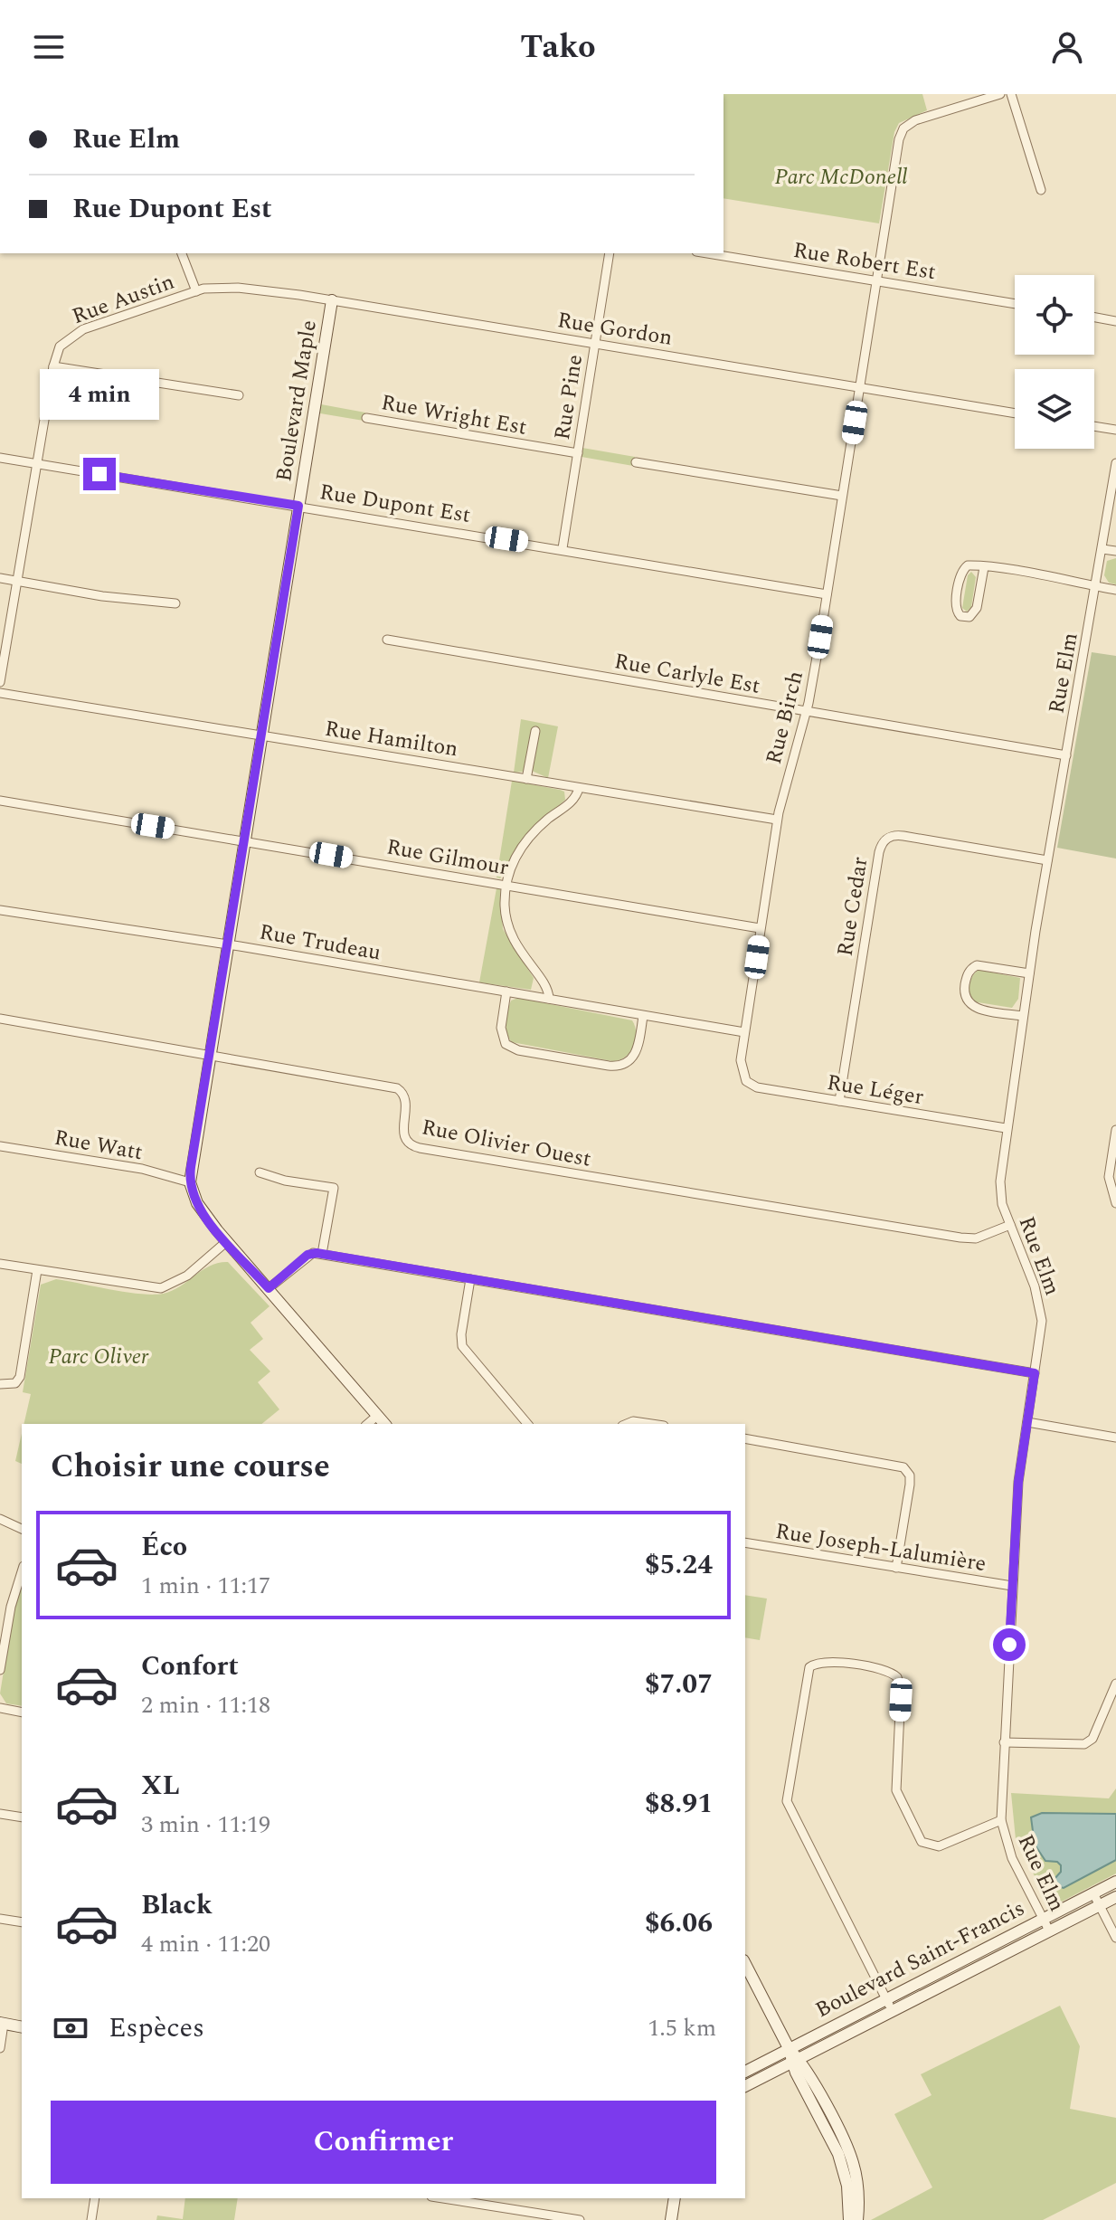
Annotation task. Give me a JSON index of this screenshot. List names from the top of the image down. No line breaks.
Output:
{"streets":{"street":["Rue Robert Est","Rue Austin","Rue Gordon","Rue Pine","Boulevard Maple","Rue Wright Est","Rue Dupont Est","Rue Carlyle Est","Rue Elm","Rue Birch","Rue Hamilton","Rue Gilmour","Rue Cedar","Rue Trudeau","Rue Léger","Rue Olivier Ouest","Rue Watt","Rue Joseph-Lalumière","Boulevard Saint-Francis"]},"crossings":[["Rue Robert Est","Rue Birch"],["Rue Austin","Rue Gordon"],["Rue Austin","Rue Dupont Est"],["Rue Gordon","Rue Pine"],["Rue Gordon","Boulevard Maple"],["Rue Gordon","Rue Birch"],["Rue Pine","Rue Wright Est"],["Rue Pine","Rue Dupont Est"],["Boulevard Maple","Rue Dupont Est"],["Boulevard Maple","Rue Hamilton"],["Boulevard Maple","Rue Gilmour"],["Boulevard Maple","Rue Trudeau"],["Boulevard Maple","Rue Olivier Ouest"],["Boulevard Maple","Rue Watt"],["Rue Dupont Est","Rue Birch"],["Rue Carlyle Est","Rue Elm"],["Rue Carlyle Est","Rue Birch"],["Rue Elm","Rue Cedar"],["Rue Elm","Rue Léger"],["Rue Elm","Rue Olivier Ouest"],["Rue Elm","Rue Joseph-Lalumière"],["Rue Elm","Boulevard Saint-Francis"],["Rue Birch","Rue Hamilton"],["Rue Birch","Rue Gilmour"],["Rue Birch","Rue Trudeau"],["Rue Birch","Rue Léger"],["Rue Cedar","Rue Léger"]],"parks":["Parc McDonell","Parc Oliver"],"page":{"header":"Tako","banner":["Rue Elm","Rue Dupont Est"],"bubble":"4 min","heading":"Choisir une course","list":[{"name":"Éco","note":"1 min · 11:17","value":"$5.24"},{"name":"Confort","note":"2 min · 11:18","value":"$7.07"},{"name":"XL","note":"3 min · 11:19","value":"$8.91"},{"name":"Black","note":"4 min · 11:20","value":"$6.06"}],"pay":["Espèces","1.5 km"],"buttons":"Confirmer"}}
